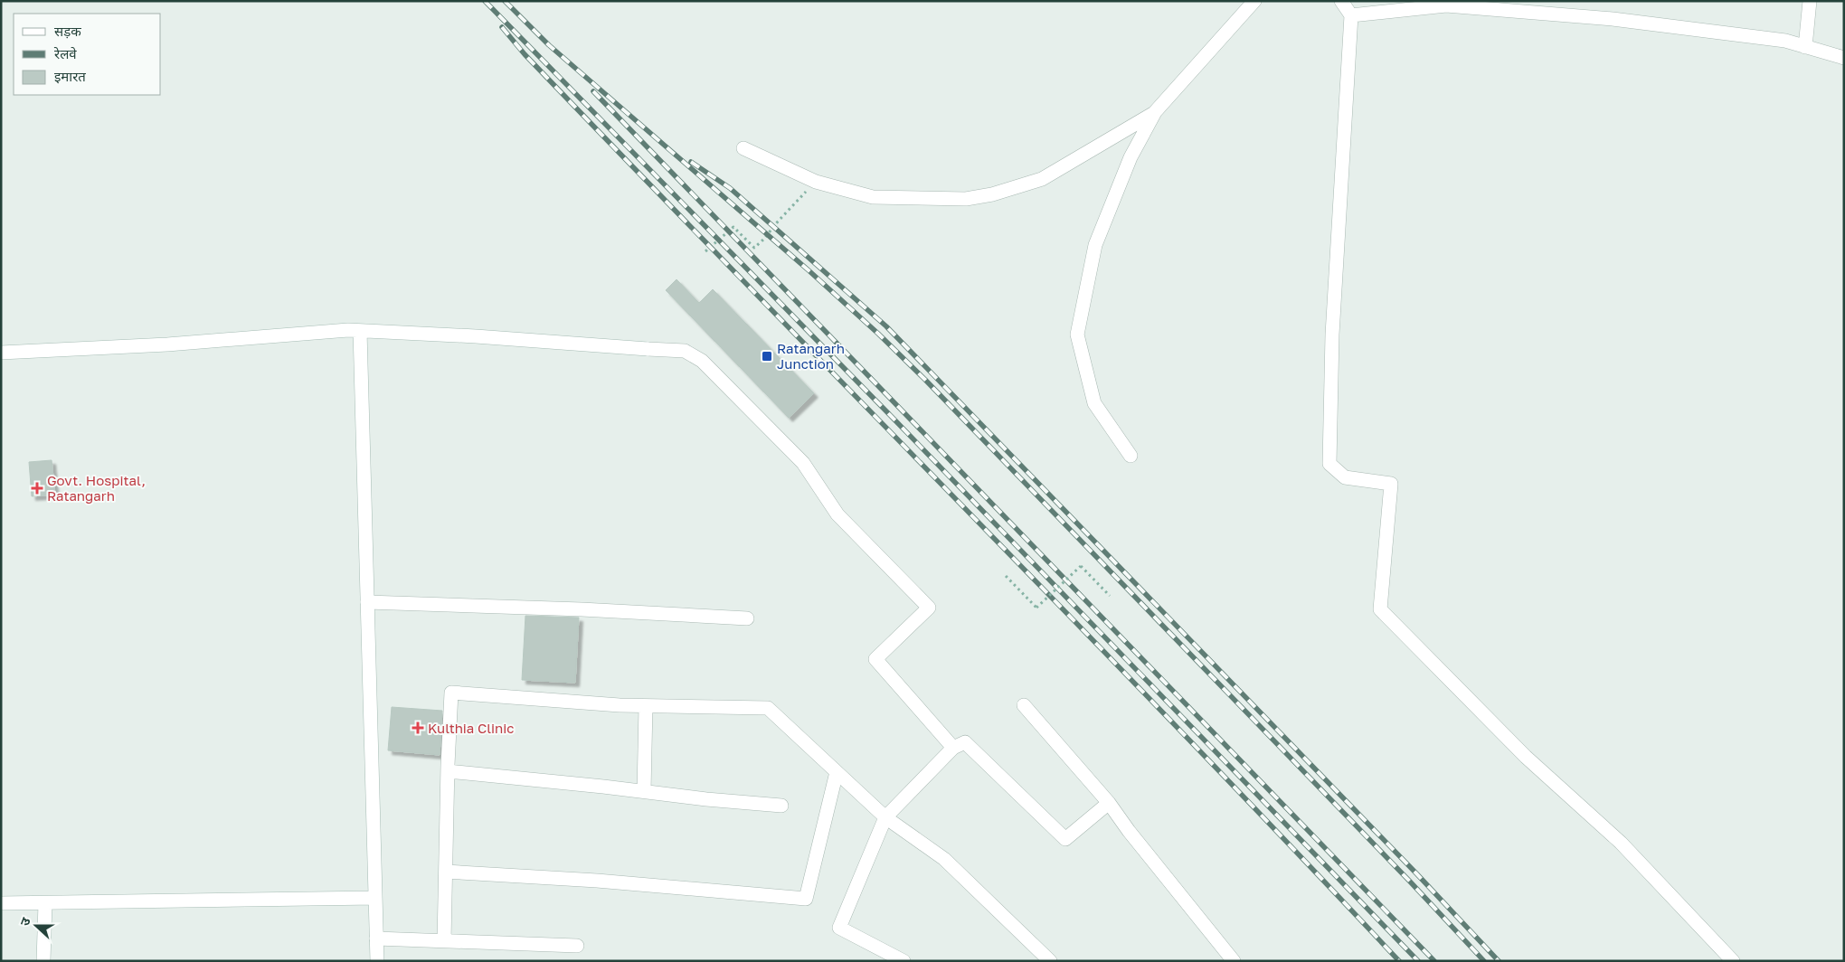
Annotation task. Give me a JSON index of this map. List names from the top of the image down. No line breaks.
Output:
{"places":{"transit":["Ratangarh Junction"],"health":["Govt. Hospital, Ratangarh","Kulthia Clinic"]},"legend":["सड़क","रेलवे","इमारत"],"north":"left"}
